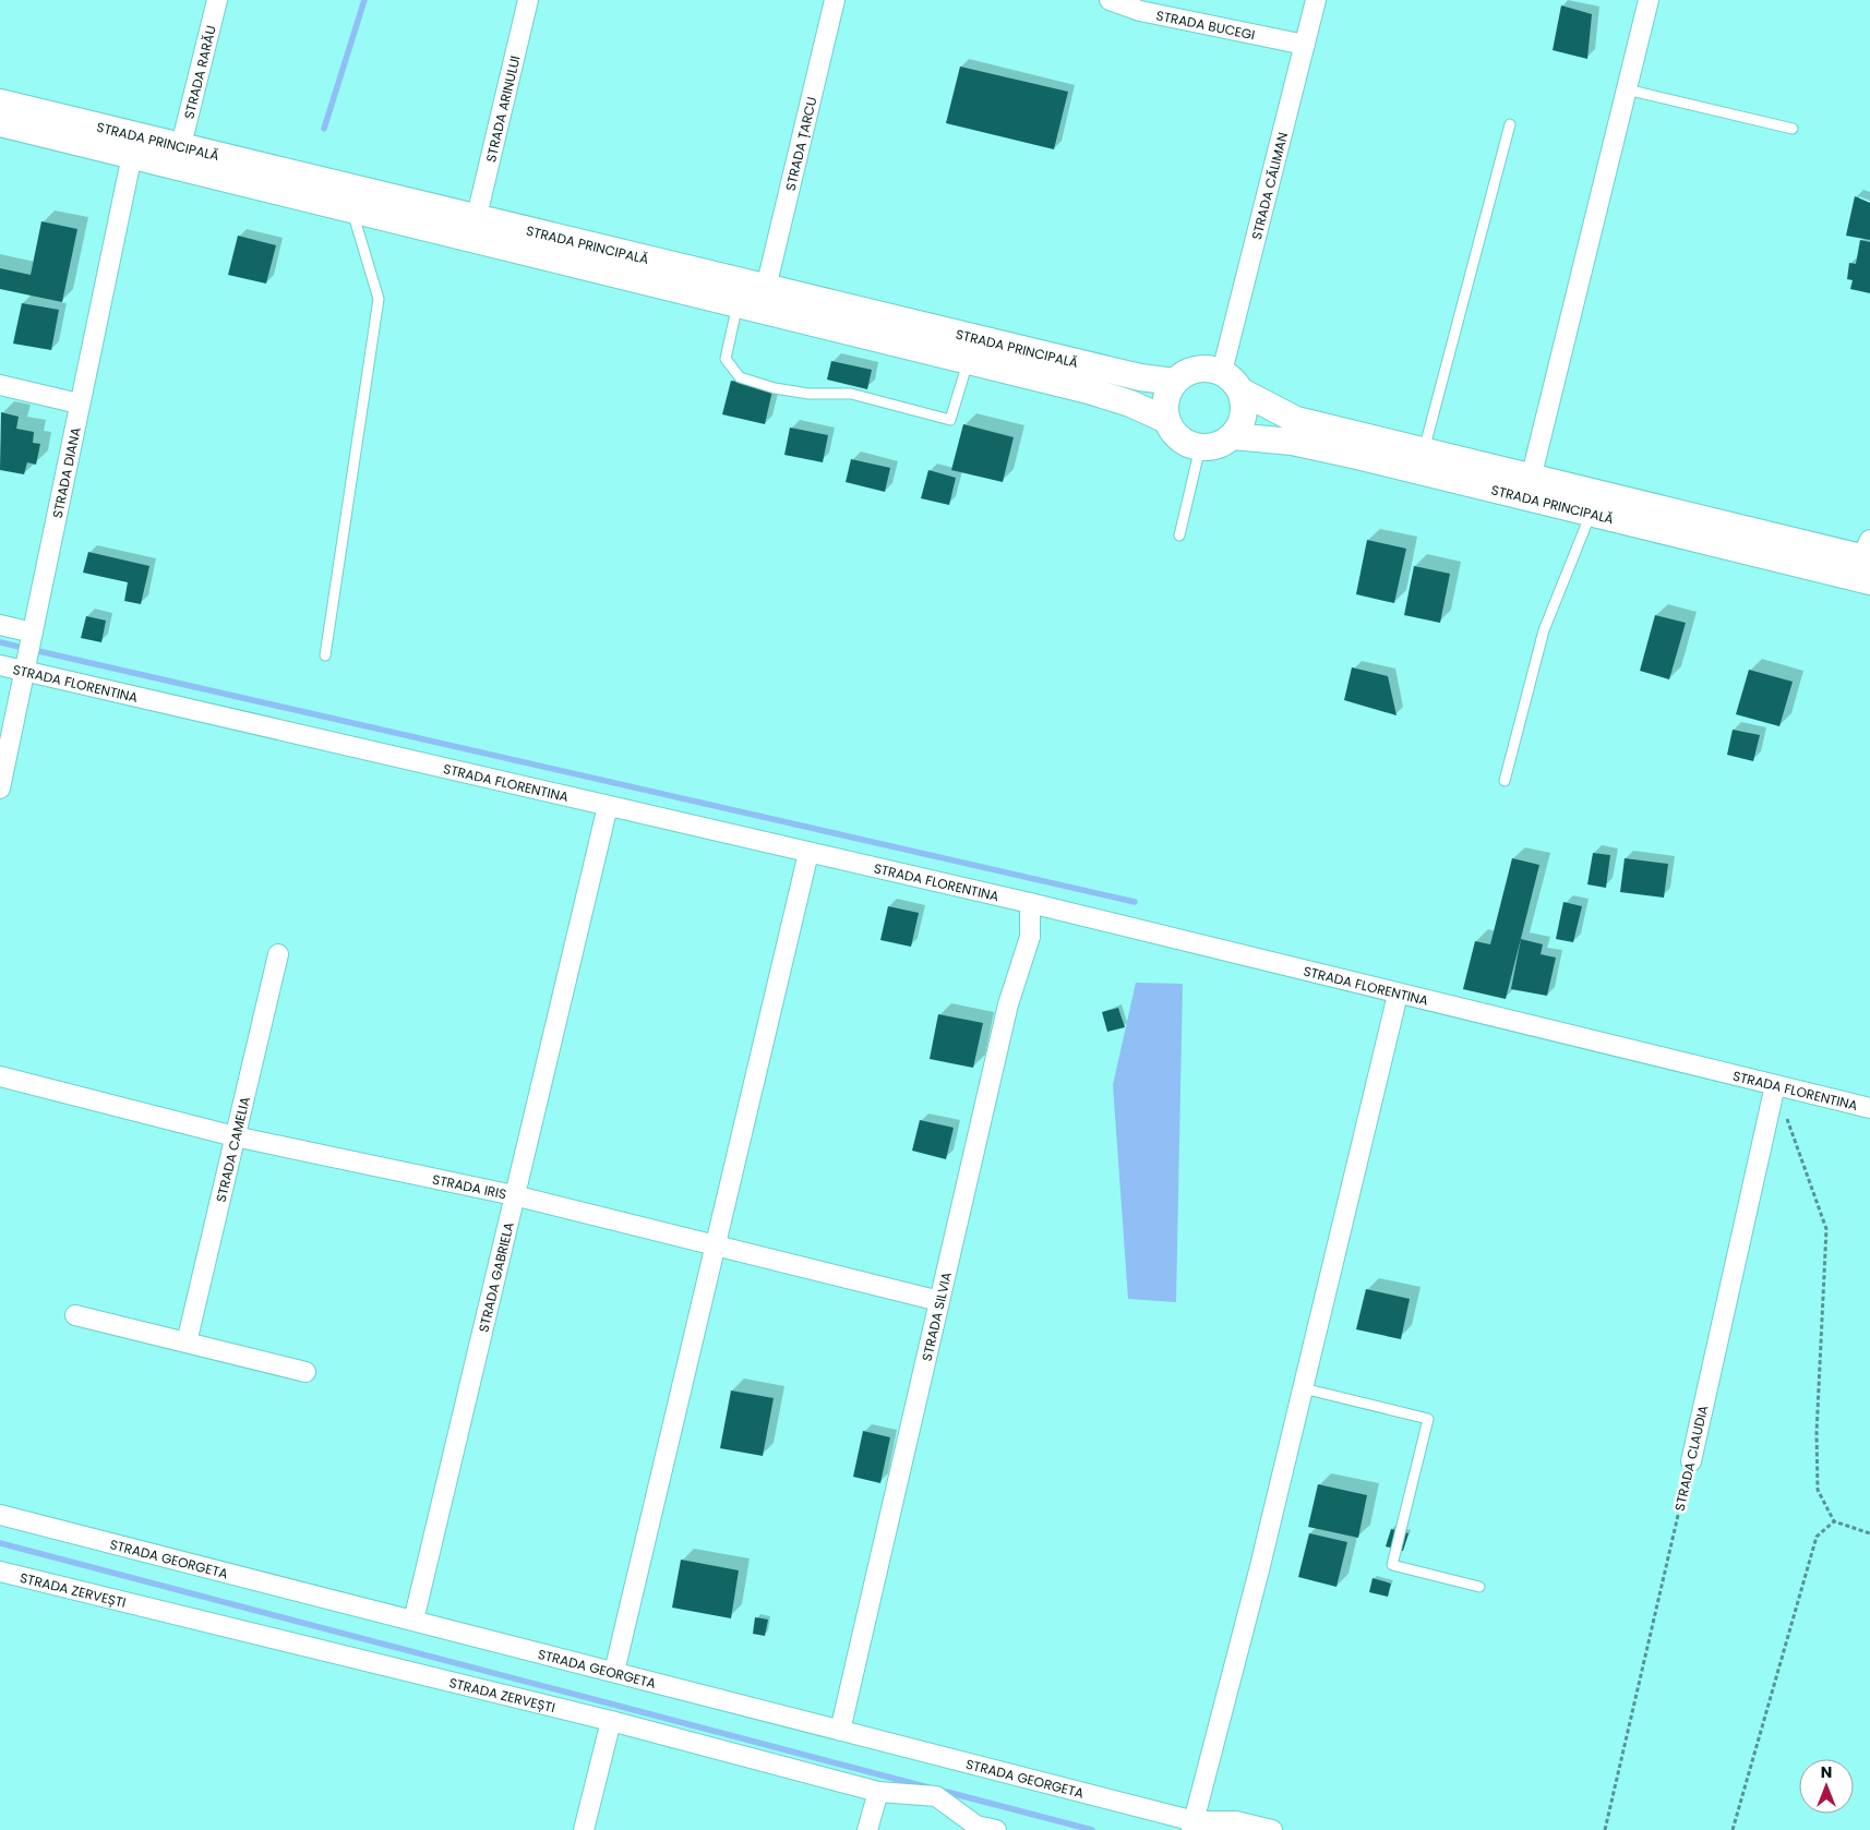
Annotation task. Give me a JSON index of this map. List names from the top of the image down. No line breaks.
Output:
{"streets":{"main road":["STRADA PRINCIPALĂ"],"street":["STRADA BUCEGI","STRADA RARĂU","STRADA ARINULUI","STRADA ȚARCU","STRADA CĂLIMAN","STRADA DIANA","STRADA FLORENTINA","STRADA CAMELIA","STRADA IRIS","STRADA GABRIELA","STRADA SILVIA","STRADA CLAUDIA","STRADA GEORGETA","STRADA ZERVEȘTI"]},"crossings":[["STRADA BUCEGI","STRADA CĂLIMAN"],["STRADA RARĂU","STRADA PRINCIPALĂ"],["STRADA ARINULUI","STRADA PRINCIPALĂ"],["STRADA PRINCIPALĂ","STRADA ȚARCU"],["STRADA PRINCIPALĂ","STRADA CĂLIMAN"],["STRADA PRINCIPALĂ","STRADA DIANA"],["STRADA DIANA","STRADA FLORENTINA"],["STRADA FLORENTINA","STRADA GABRIELA"],["STRADA FLORENTINA","STRADA SILVIA"],["STRADA FLORENTINA","STRADA CLAUDIA"],["STRADA CAMELIA","STRADA IRIS"],["STRADA IRIS","STRADA GABRIELA"],["STRADA IRIS","STRADA SILVIA"],["STRADA GABRIELA","STRADA GEORGETA"],["STRADA SILVIA","STRADA GEORGETA"]],"north":"top"}
